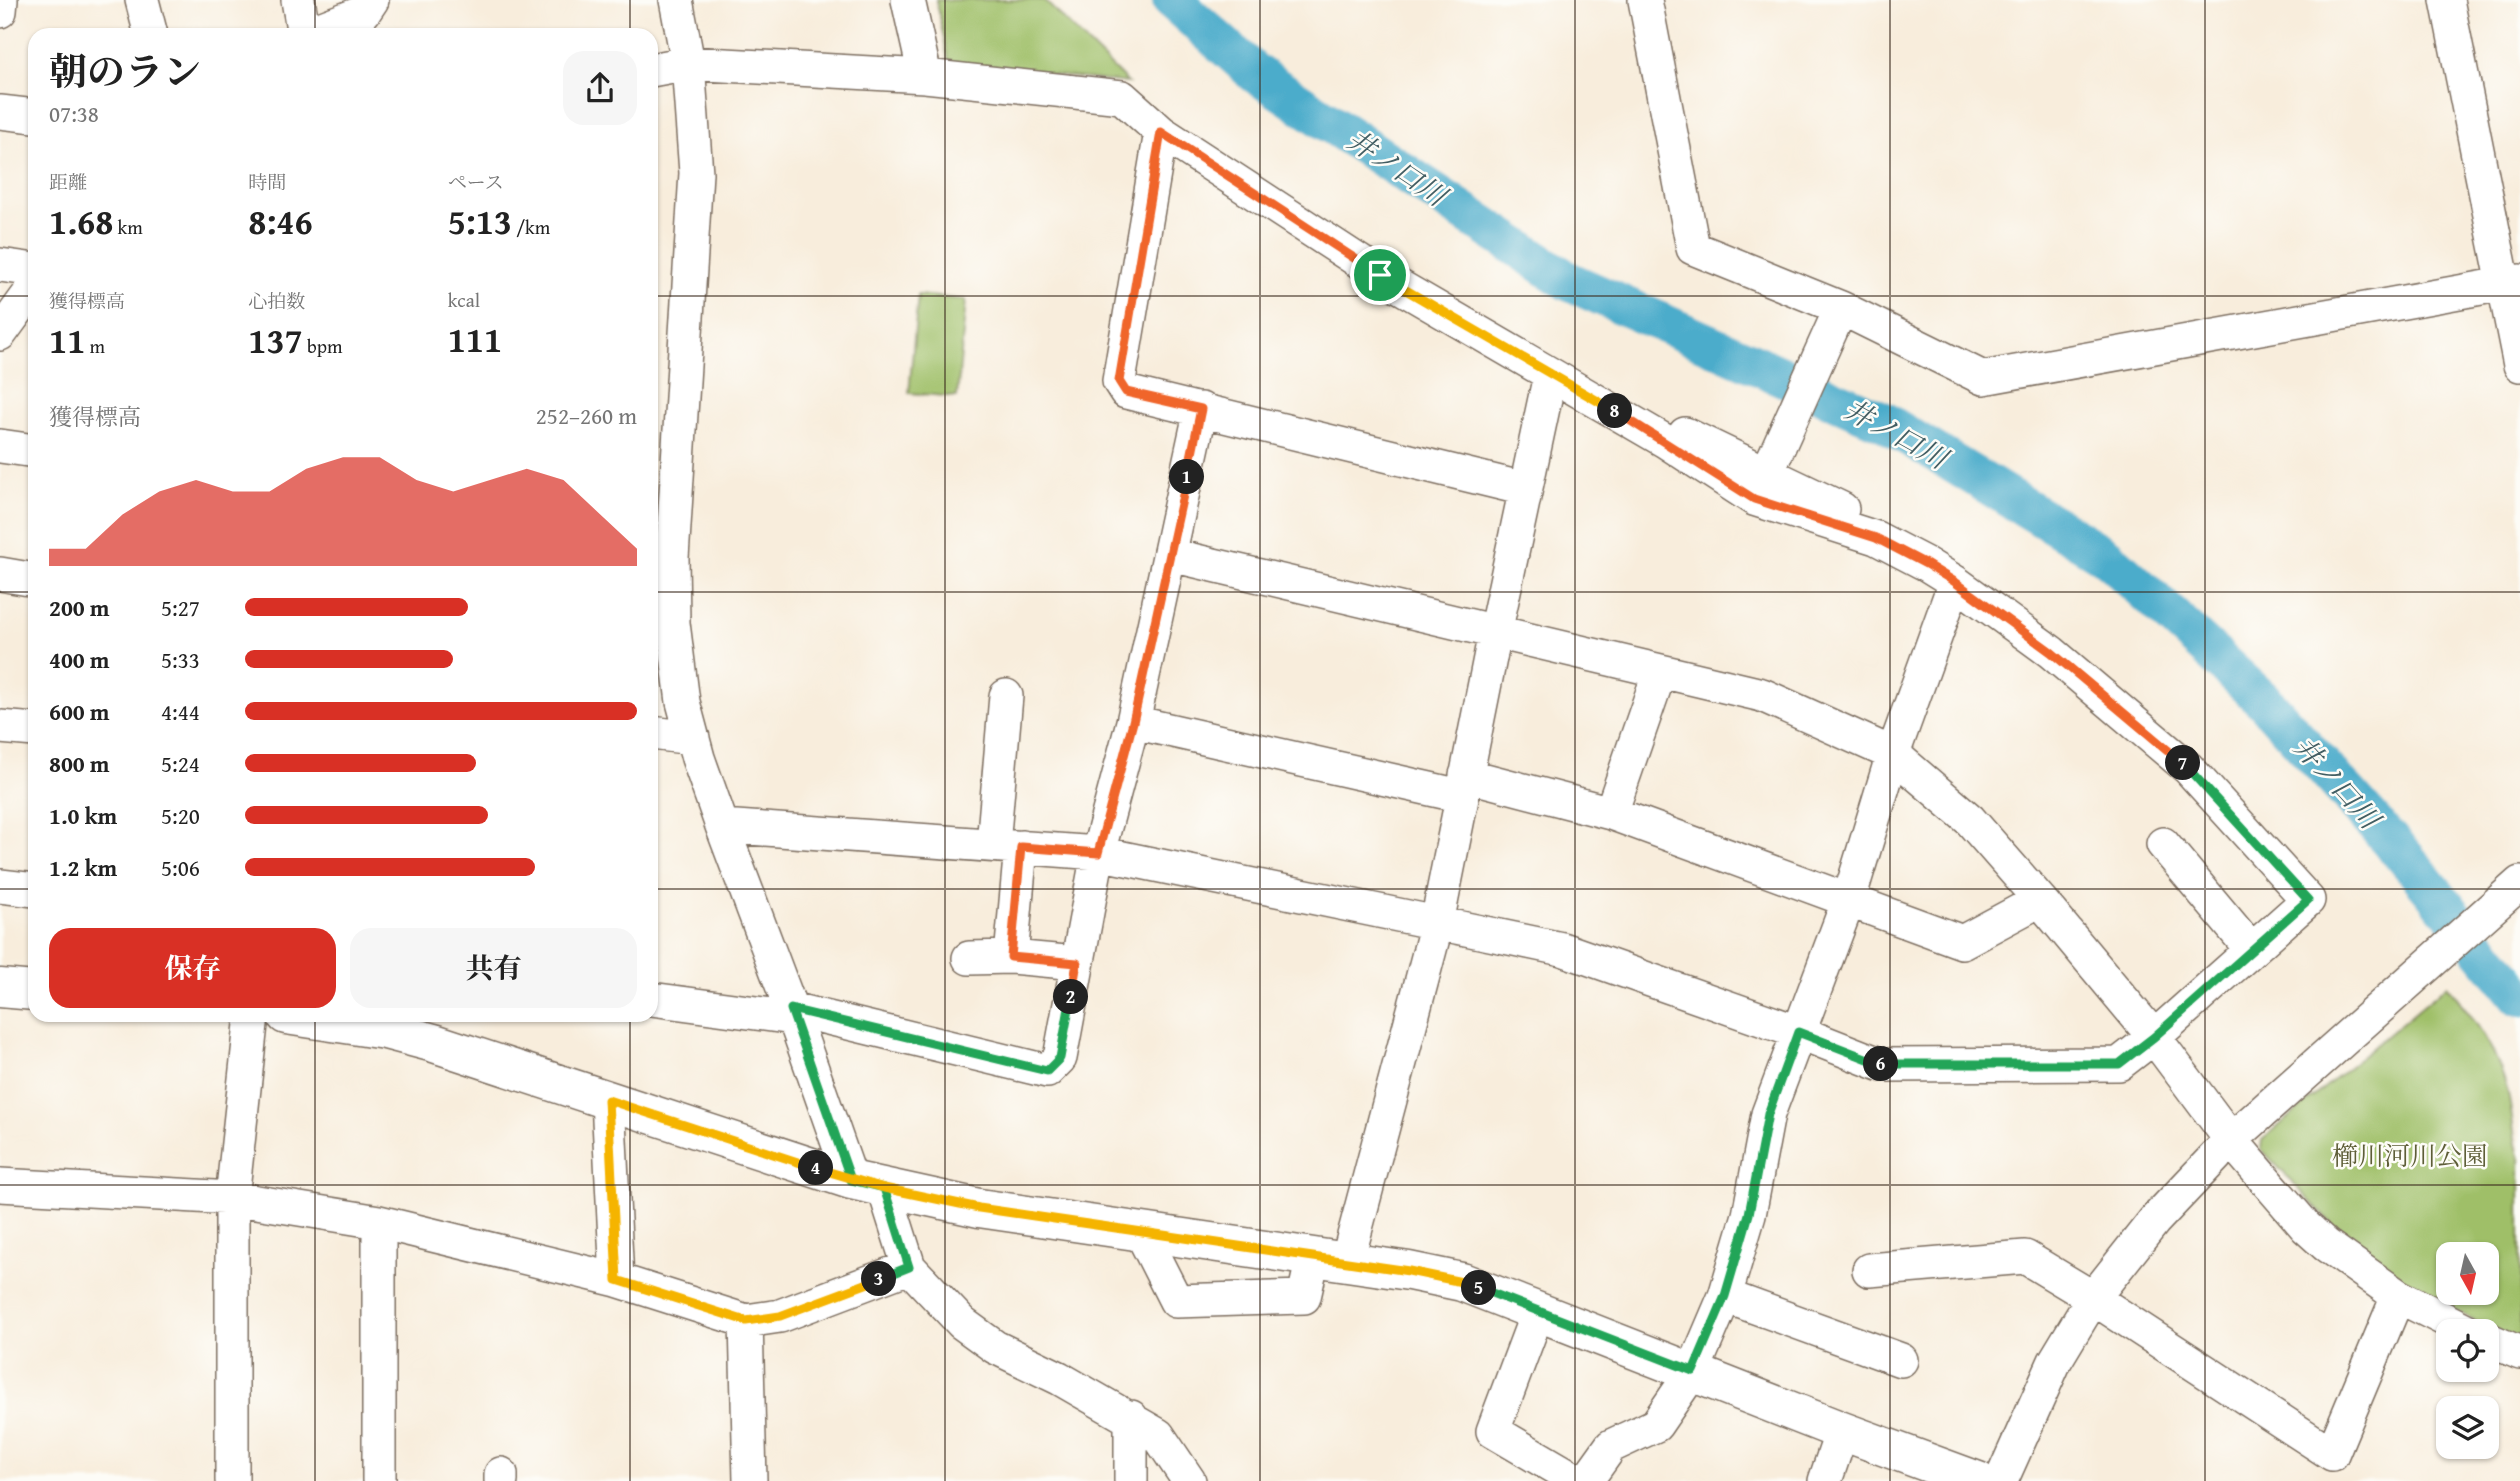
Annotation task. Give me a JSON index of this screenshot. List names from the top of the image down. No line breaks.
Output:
{"water":["井ノ口川"],"parks":["櫛川河川公園"],"north":"bottom","page":{"heading":["朝のラン","07:38"],"stats":[["距離","1.68 km"],["時間","8:46"],["ペース","5:13 /km"],["獲得標高","11 m"],["心拍数","137 bpm"],["kcal","111"]],"chart":["獲得標高","252–260 m"],"pins":["8","1","7","2","6","4","3","5"],"list":[{"name":"200 m","note":"5:27"},{"name":"400 m","note":"5:33"},{"name":"600 m","note":"4:44"},{"name":"800 m","note":"5:24"},{"name":"1.0 km","note":"5:20"},{"name":"1.2 km","note":"5:06"}],"buttons":["保存","共有"]}}
